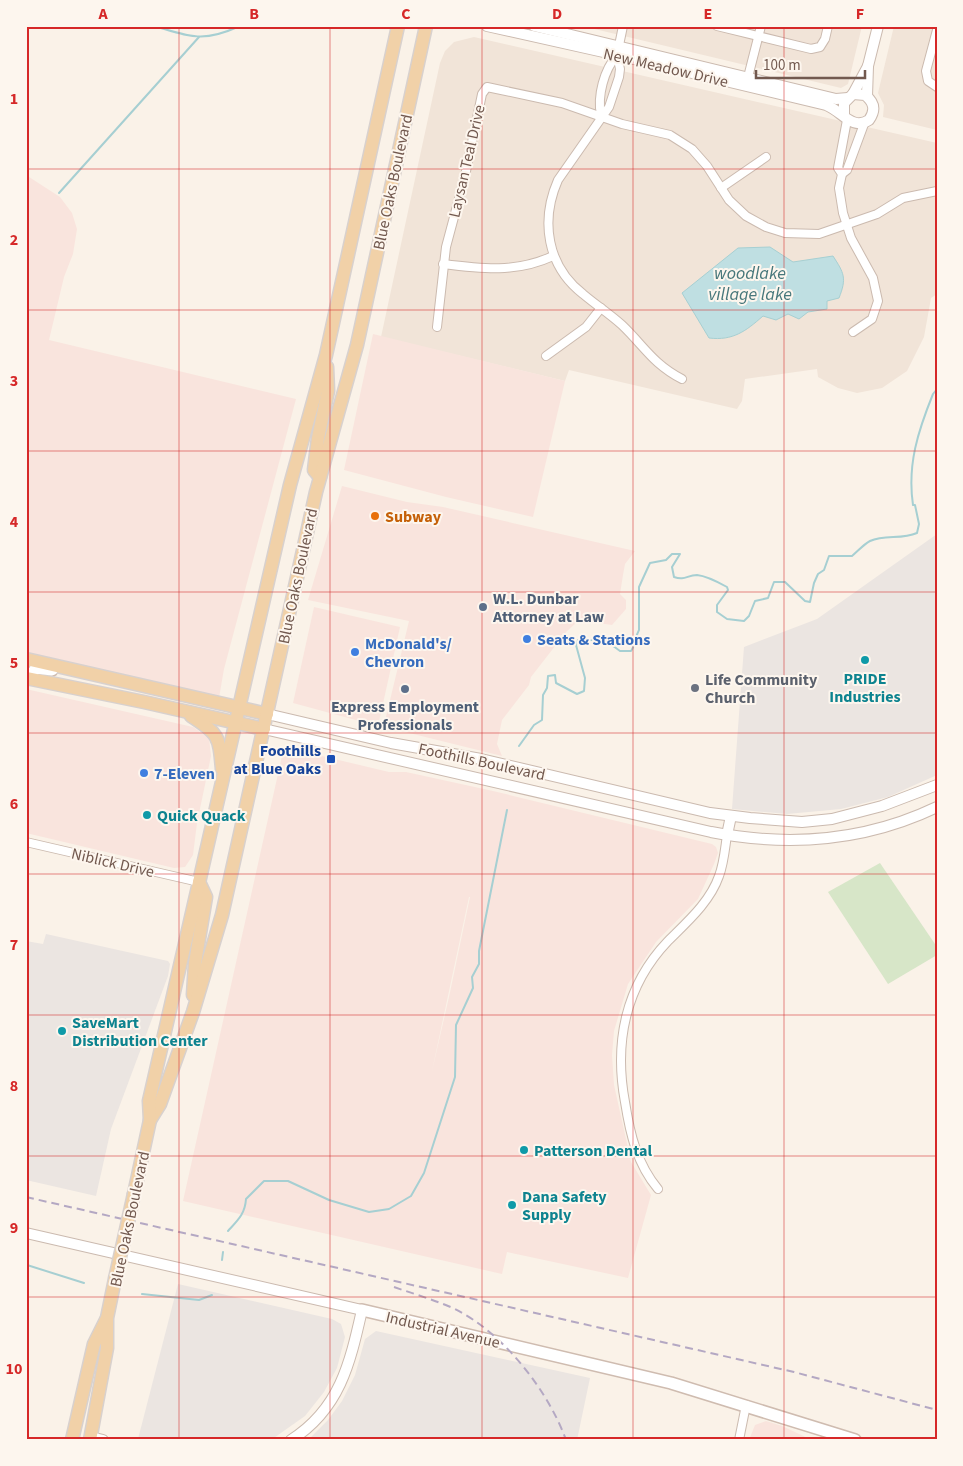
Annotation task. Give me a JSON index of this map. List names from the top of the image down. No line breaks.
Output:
{"streets":{"main road":["Blue Oaks Boulevard","Foothills Boulevard","Industrial Avenue"],"street":["New Meadow Drive","Laysan Teal Drive","Niblick Drive"]},"crossings":[["Blue Oaks Boulevard","Foothills Boulevard"],["Blue Oaks Boulevard","Niblick Drive"]],"water":["woodlake village lake"],"places":{"other":["Subway","W.L. Dunbar Attorney at Law","Seats & Stations","McDonald's/ Chevron","PRIDE Industries","Life Community Church","Express Employment Professionals","7-Eleven","Quick Quack","SaveMart Distribution Center","Patterson Dental","Dana Safety Supply"],"transit":["Foothills at Blue Oaks"]},"scale_bar":"100 m","grid":{"columns":["A","B","C","D","E","F"],"rows":["1","2","3","4","5","6","7","8","9","10"]}}
